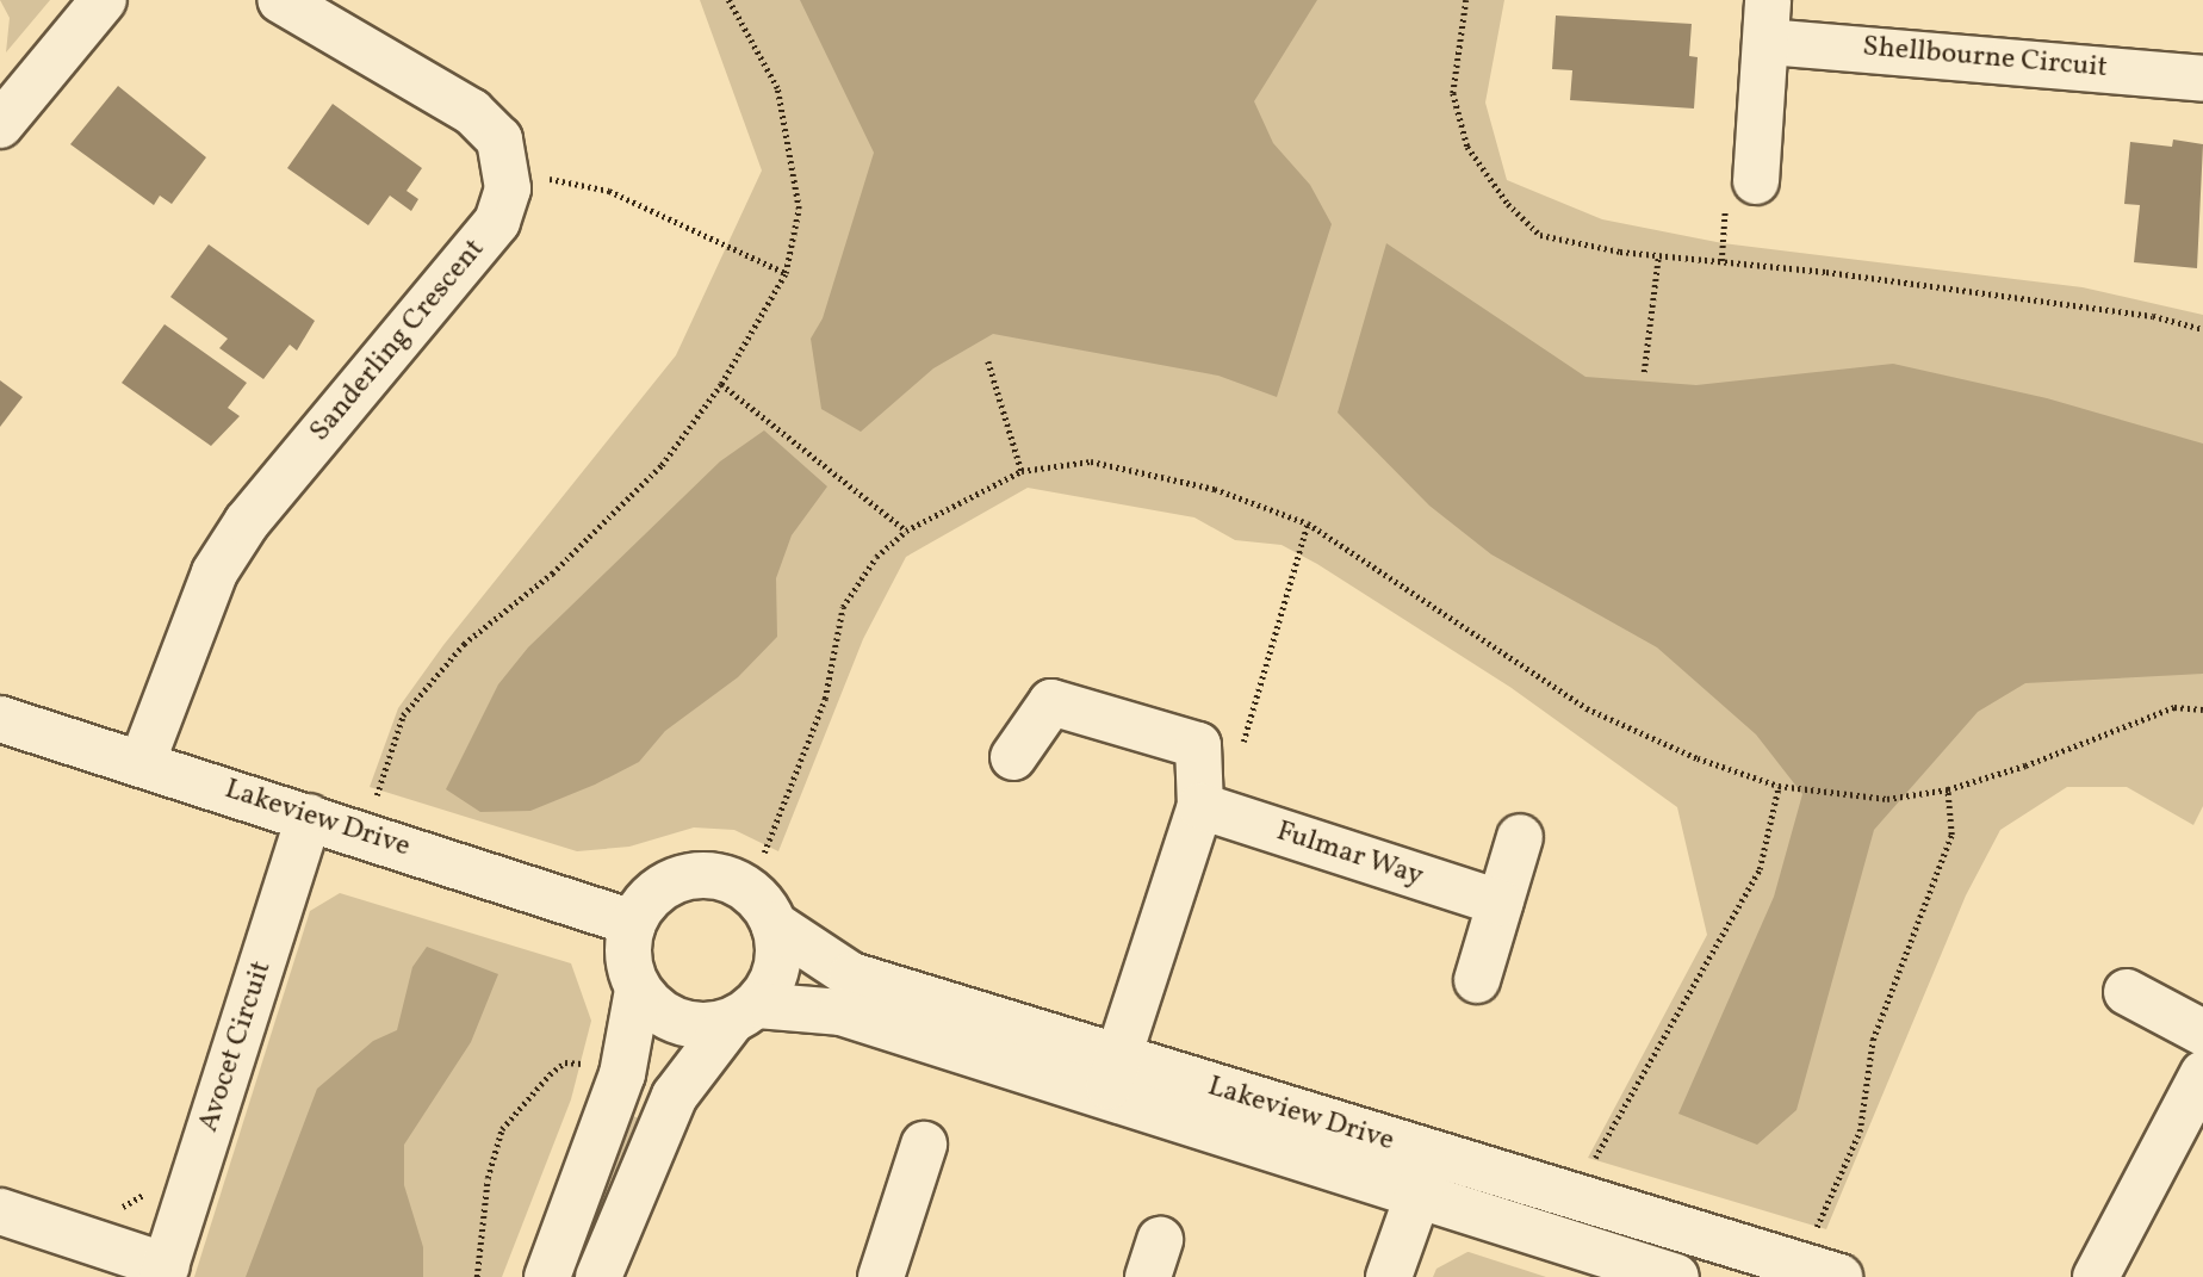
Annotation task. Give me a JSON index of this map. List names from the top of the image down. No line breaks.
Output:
{"streets":{"street":["Shellbourne Circuit","Sanderling Crescent","Lakeview Drive","Fulmar Way","Avocet Circuit"]},"crossings":[["Sanderling Crescent","Lakeview Drive"],["Lakeview Drive","Avocet Circuit"]]}
